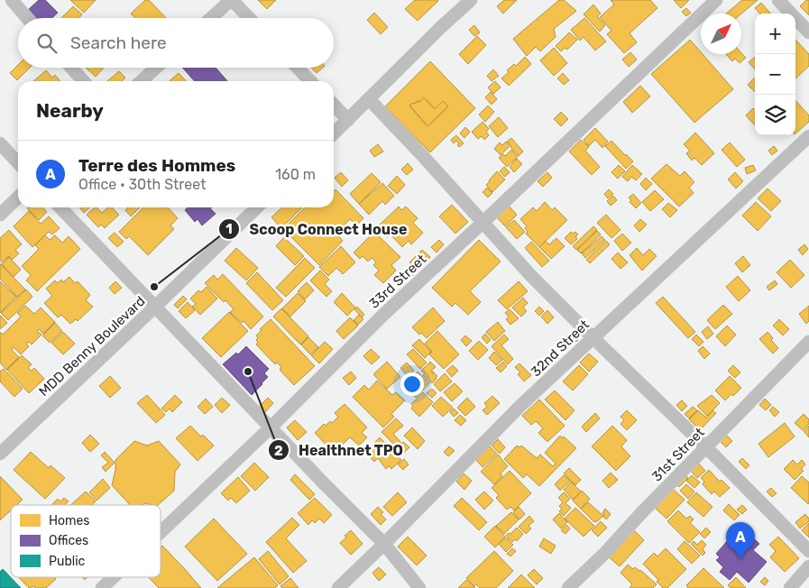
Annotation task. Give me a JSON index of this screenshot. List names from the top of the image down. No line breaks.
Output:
{"streets":{"street":["33rd Street","MDD Benny Boulevard","32nd Street","31st Street"]},"places":["Scoop Connect House","Healthnet TPO"],"legend":["Homes","Offices","Public"],"north":"top right","page":{"map_buttons":["+","−"],"search":"Search here","heading":"Nearby","list":[{"mark":"A","name":"Terre des Hommes","note":"Office · 30th Street","value":"160 m"}],"pins":"A"}}
